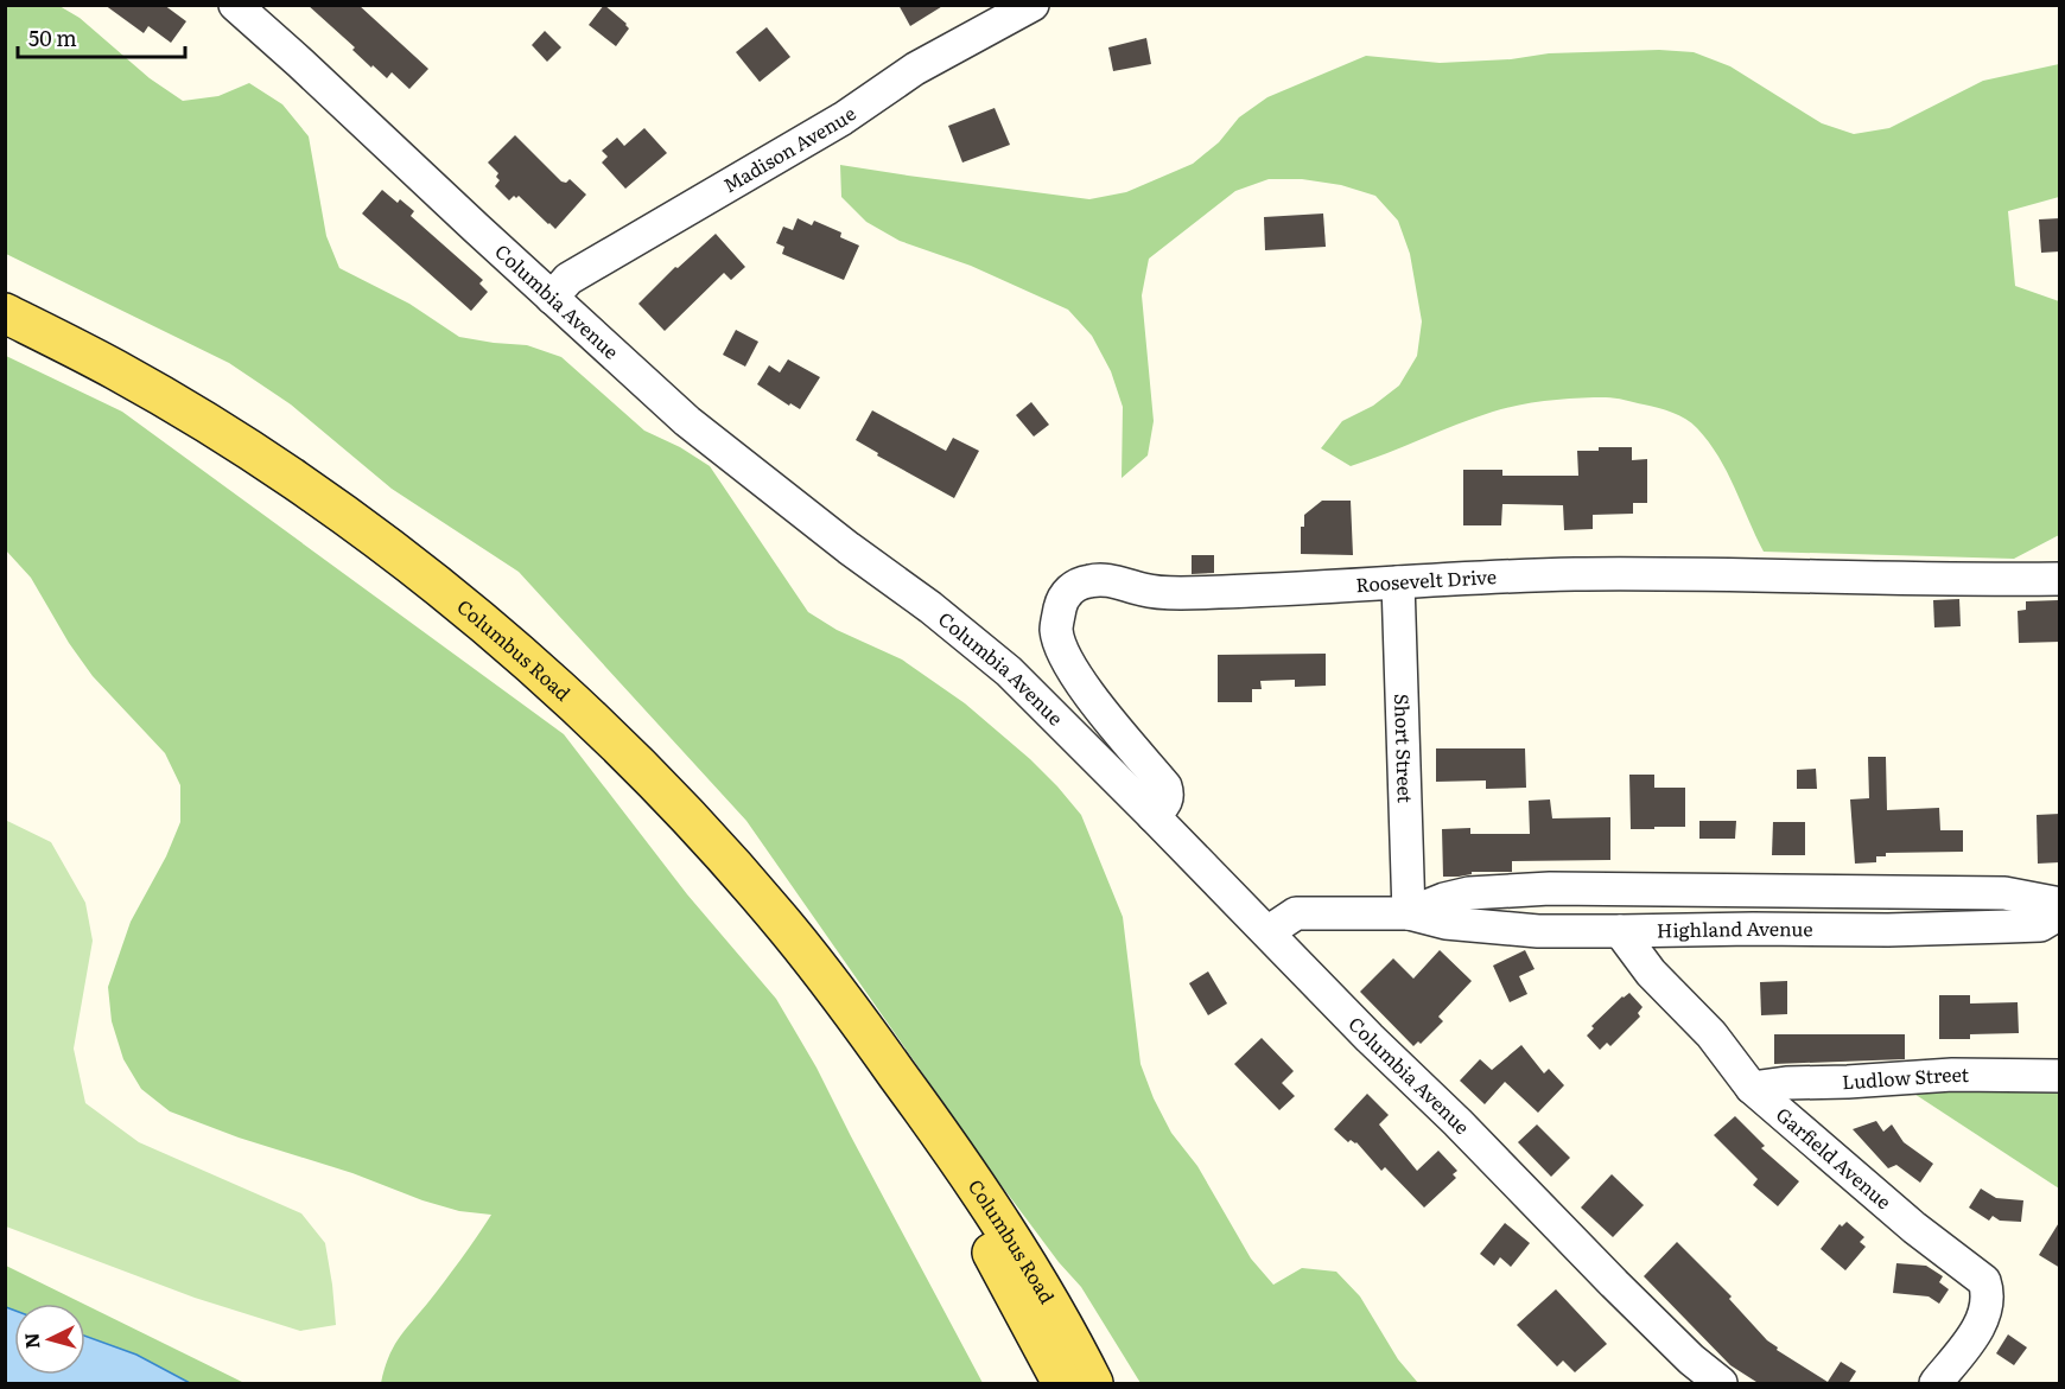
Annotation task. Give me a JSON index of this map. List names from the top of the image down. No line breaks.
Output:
{"streets":{"main road":["Columbus Road"],"street":["Madison Avenue","Columbia Avenue","Roosevelt Drive","Short Street","Highland Avenue","Ludlow Street","Garfield Avenue"]},"crossings":[["Madison Avenue","Columbia Avenue"],["Columbia Avenue","Roosevelt Drive"],["Columbia Avenue","Highland Avenue"],["Roosevelt Drive","Short Street"],["Short Street","Highland Avenue"],["Highland Avenue","Garfield Avenue"],["Ludlow Street","Garfield Avenue"]],"scale_bar":"50 m","north":"left"}
